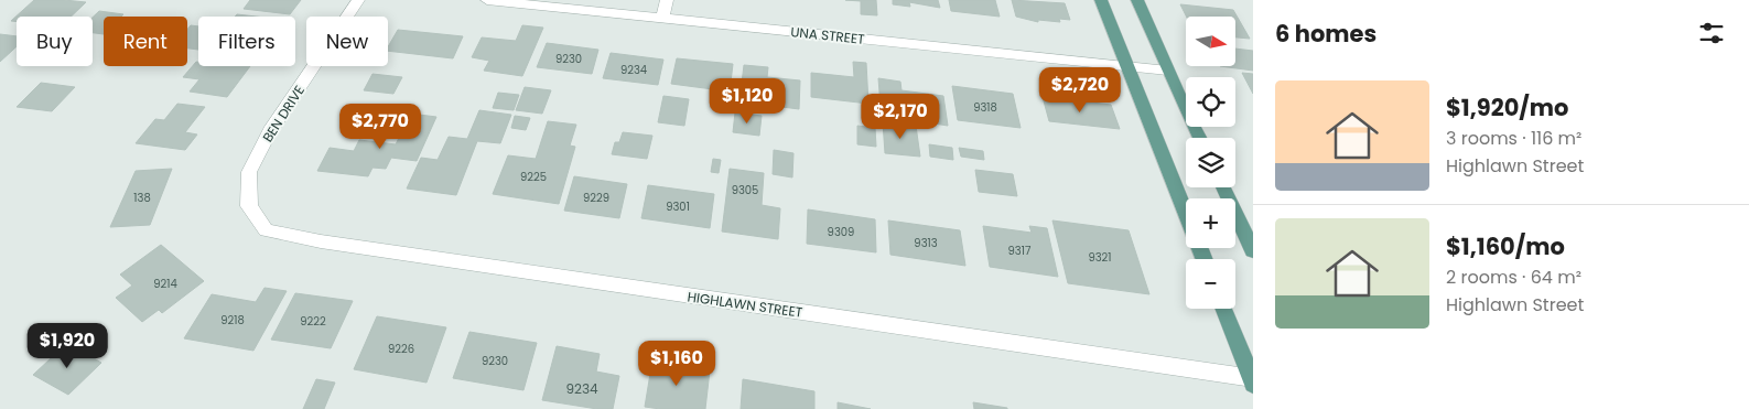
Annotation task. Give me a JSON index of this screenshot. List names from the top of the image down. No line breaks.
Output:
{"streets":{"street":["UNA STREET","BEN DRIVE","HIGHLAWN STREET"]},"crossings":[["BEN DRIVE","HIGHLAWN STREET"]],"house_numbers":["9230","9234","9318","9225","9305","138","9229","9301","9309","9313","9317","9321","9214","9218","9222","9226","9230","9234"],"north":"right","page":{"heading":"6 homes","map_buttons":["+","−"],"chip":["Buy","Rent","Filters","New"],"list":[{"name":"$1,920/mo","note":"3 rooms · 116 m² · Highlawn Street"},{"name":"$1,160/mo","note":"2 rooms · 64 m² · Highlawn Street"}],"price":["$2,720","$1,120","$2,170","$2,770","$1,920","$1,160"]}}
